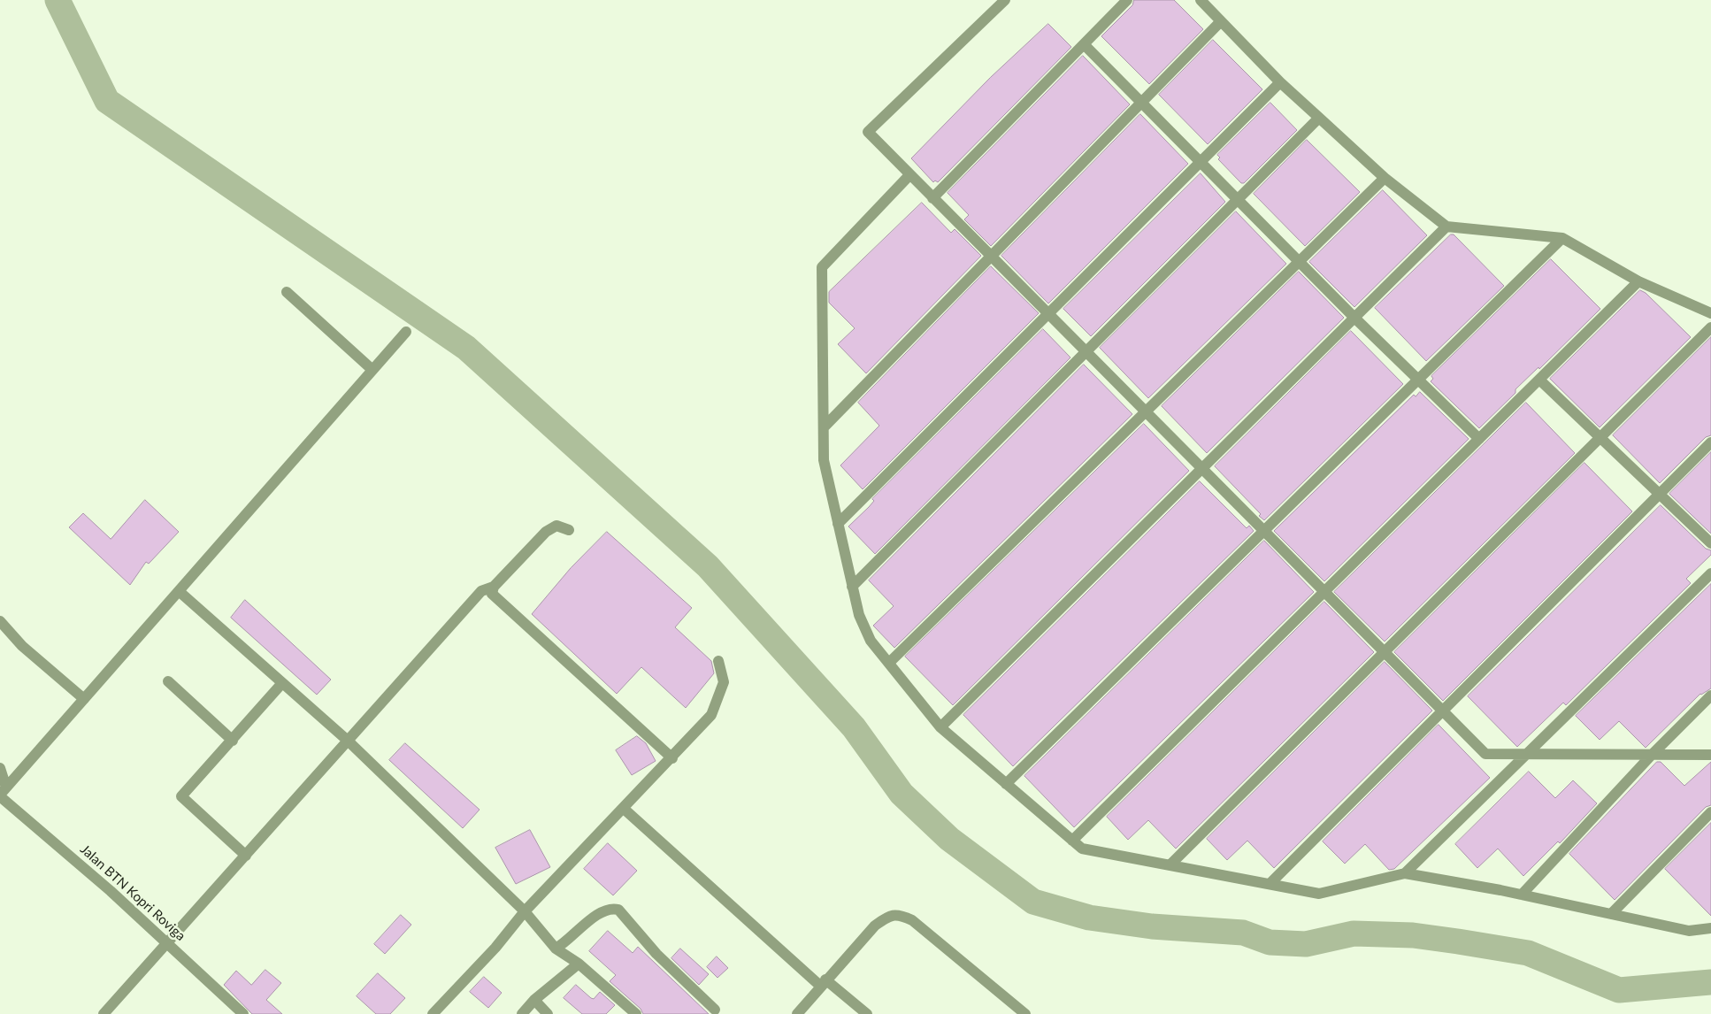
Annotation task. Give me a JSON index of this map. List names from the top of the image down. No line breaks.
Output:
{"streets":{"street":["Jalan BTN Kopri Roviga"]}}
